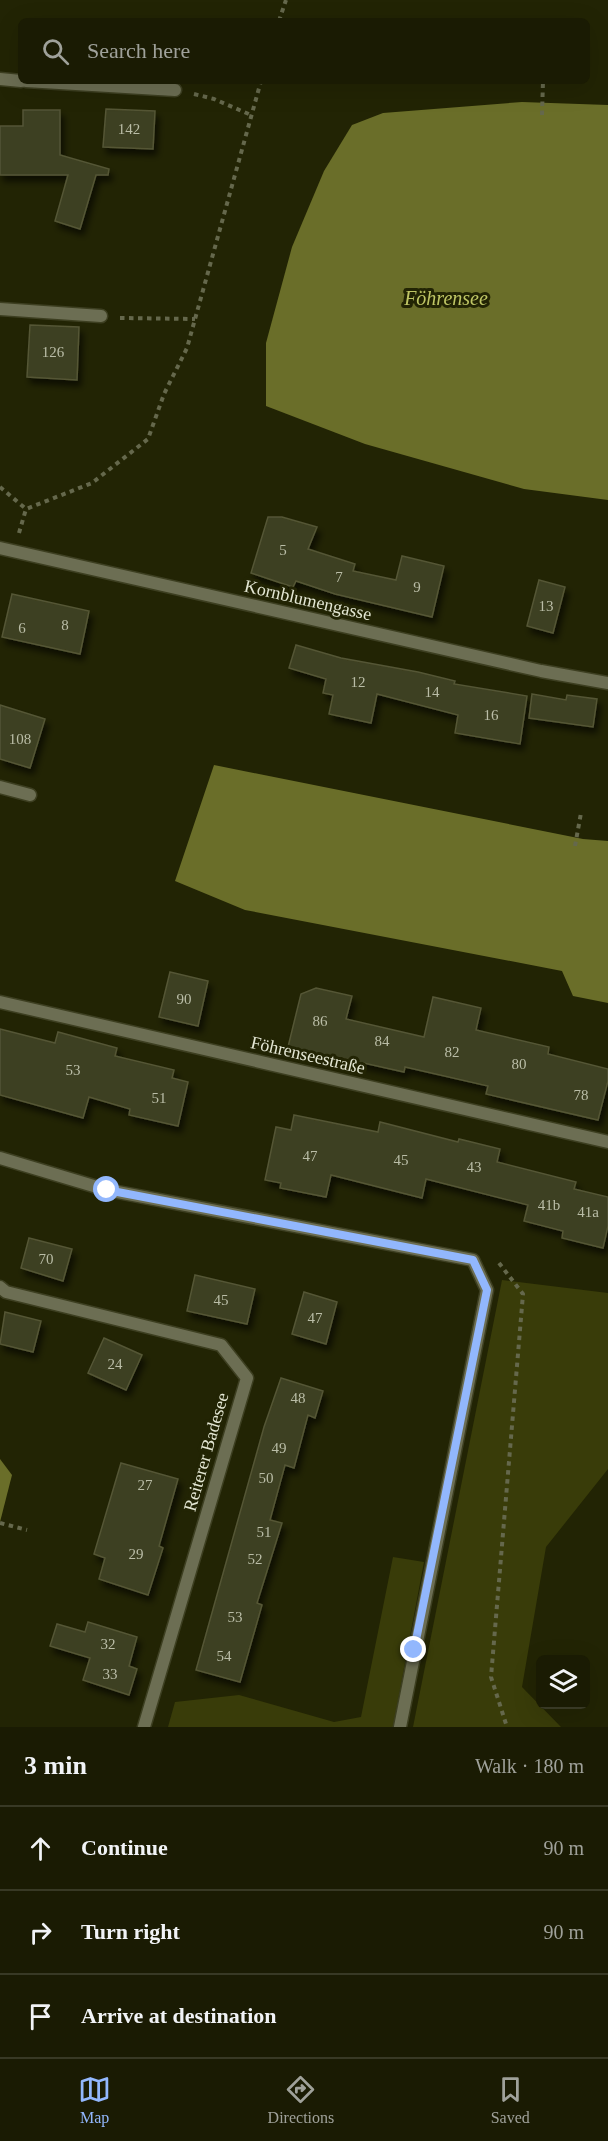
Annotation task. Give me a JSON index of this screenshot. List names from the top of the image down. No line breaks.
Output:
{"streets":{"street":["Kornblumengasse","Föhrenseestraße","Reiterer Badesee"]},"water":["Föhrensee"],"house_numbers":["142","126","5","7","9","13","8","6","12","14","16","108","90","86","84","82","80","53","78","51","47","45","43","41b","41a","70","45","47","24","48","49","50","27","51","29","52","53","32","54","33"],"page":{"search":"Search here","heading":["3 min","Walk · 180 m"],"list":[["Continue","90 m"],["Turn right","90 m"],"Arrive at destination"],"nav":["Map","Directions","Saved"]}}
